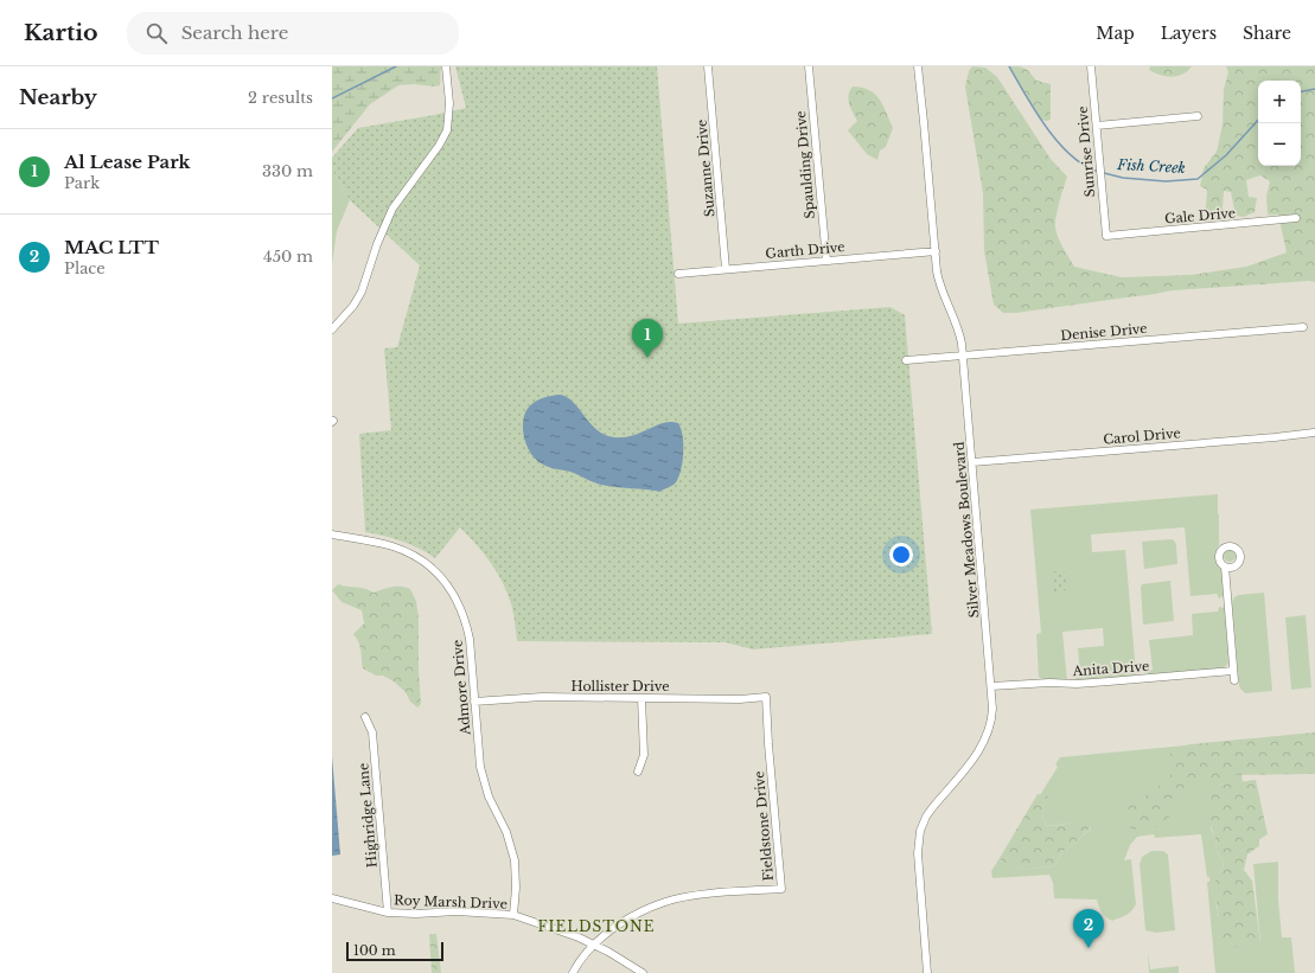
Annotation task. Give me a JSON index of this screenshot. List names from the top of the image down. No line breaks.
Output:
{"streets":{"street":["Sunrise Drive","Spaulding Drive","Suzanne Drive","Gale Drive","Garth Drive","Denise Drive","Carol Drive","Silver Meadows Boulevard","Anita Drive","Hollister Drive","Admore Drive","Highridge Lane","Fieldstone Drive","Roy Marsh Drive"]},"crossings":[["Sunrise Drive","Gale Drive"],["Spaulding Drive","Garth Drive"],["Suzanne Drive","Garth Drive"],["Garth Drive","Silver Meadows Boulevard"],["Denise Drive","Silver Meadows Boulevard"],["Carol Drive","Silver Meadows Boulevard"],["Silver Meadows Boulevard","Anita Drive"],["Hollister Drive","Admore Drive"],["Hollister Drive","Fieldstone Drive"],["Admore Drive","Roy Marsh Drive"],["Highridge Lane","Roy Marsh Drive"],["Fieldstone Drive","Roy Marsh Drive"]],"districts":["FIELDSTONE"],"water":["Fish Creek"],"scale_bar":"100 m","page":{"header":"Kartio","search":"Search here","nav":["Map","Layers","Share"],"heading":["Nearby","2 results"],"map_buttons":["+","−"],"list":[{"mark":"1","name":"Al Lease Park","note":"Park","value":"330 m"},{"mark":"2","name":"MAC LTT","note":"Place","value":"450 m"}],"pins":["1","2"],"scale":"100 m"}}
